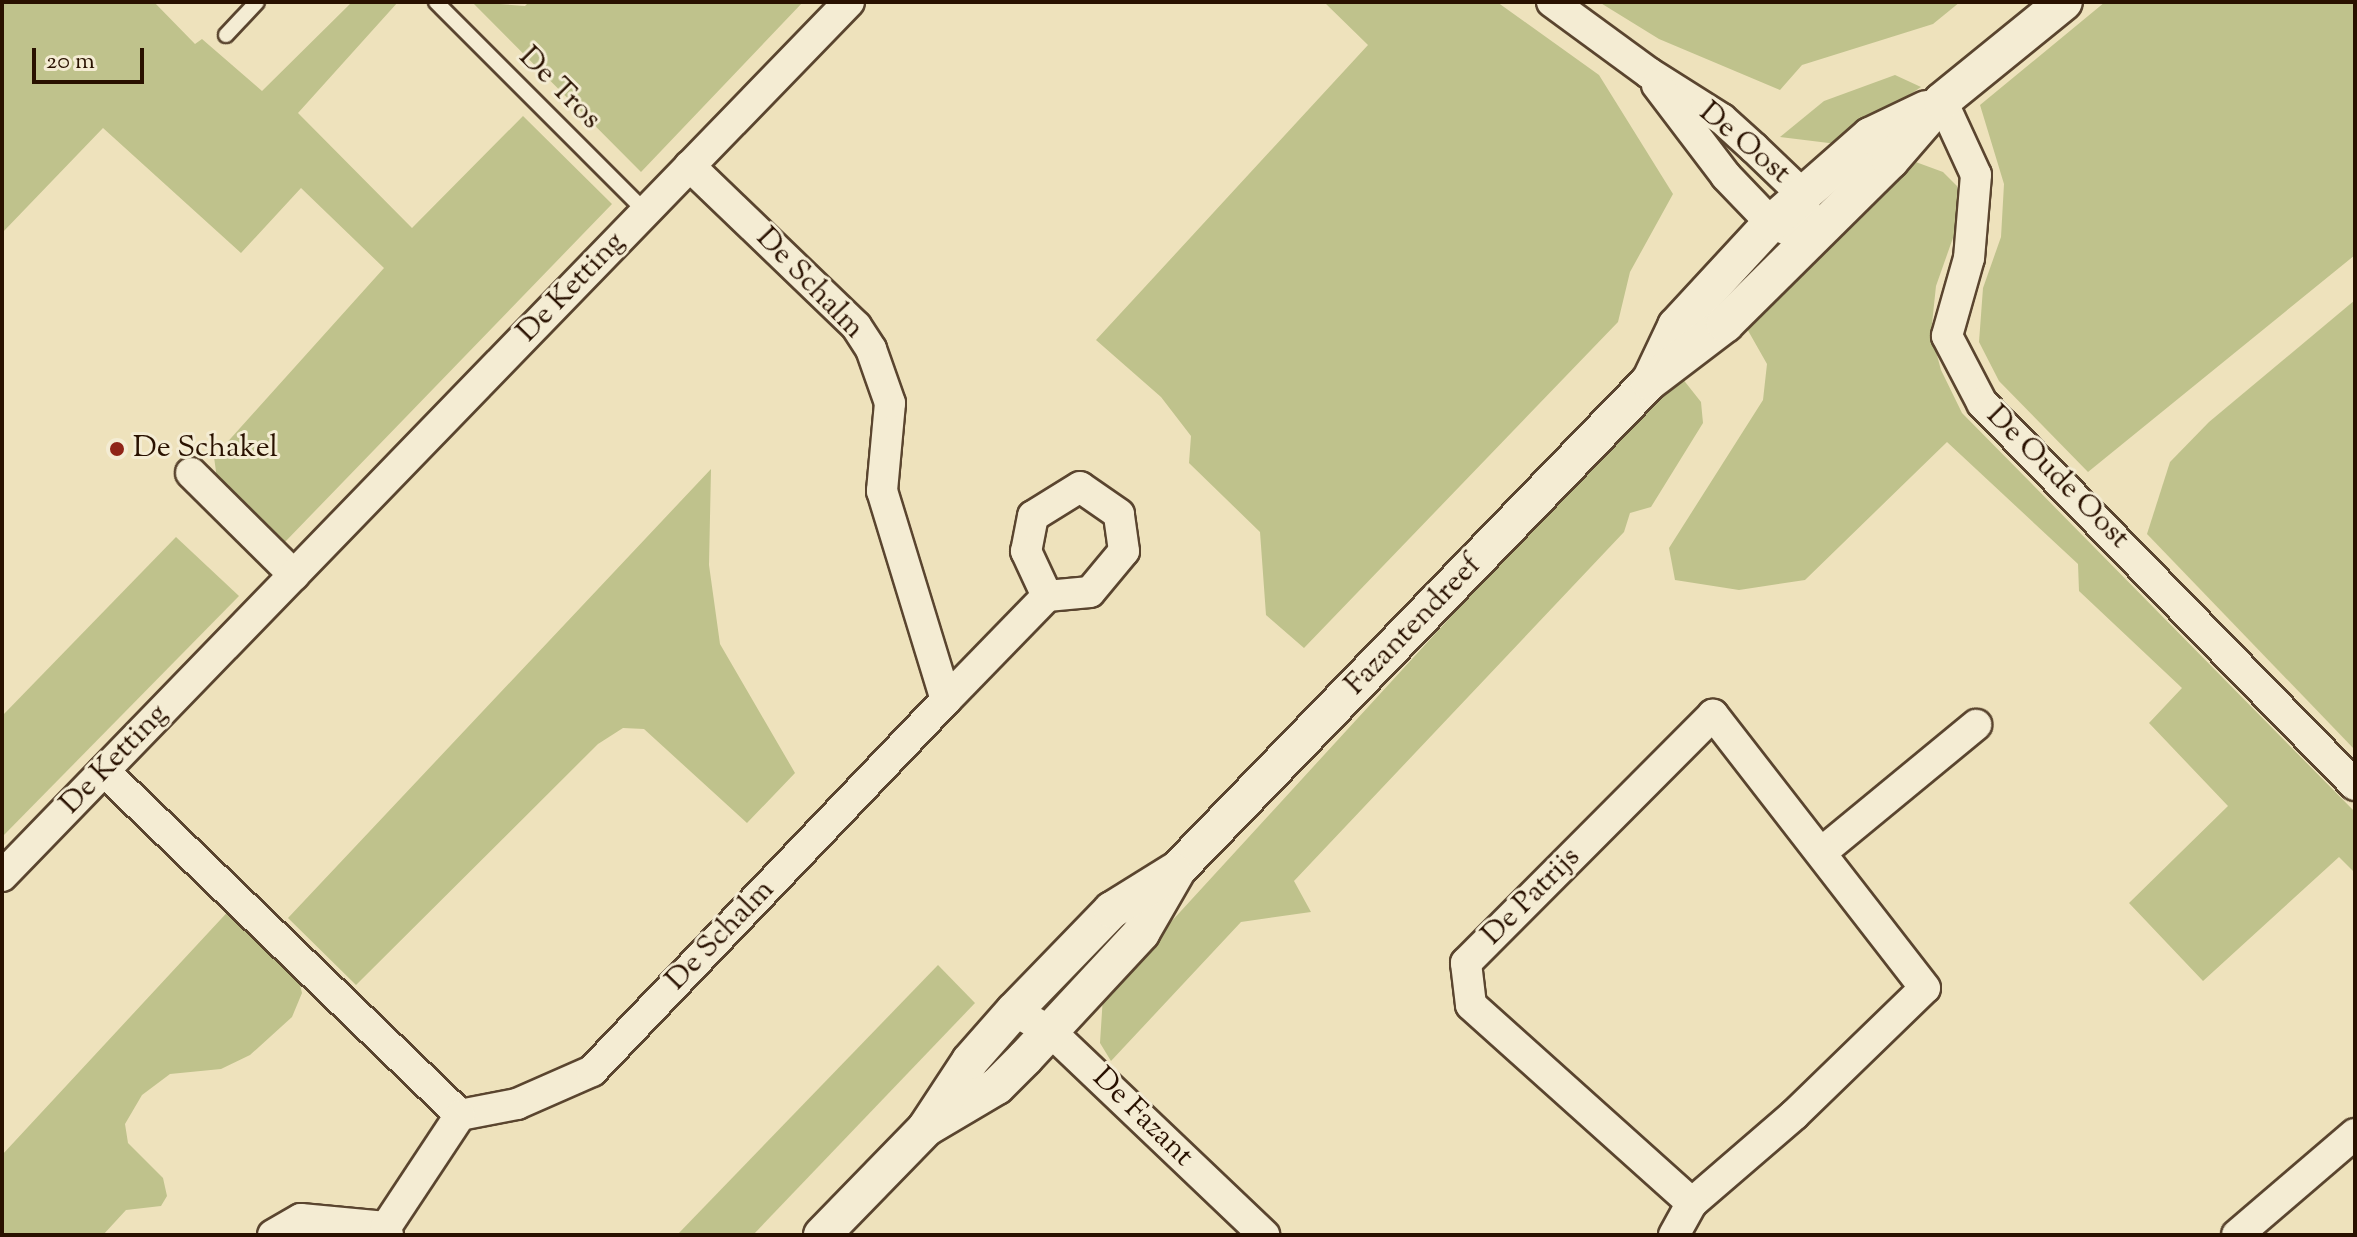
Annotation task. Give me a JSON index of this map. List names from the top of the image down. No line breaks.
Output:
{"streets":{"street":["De Oost","De Schalm","De Ketting","De Oude Oost","Fazantendreef","De Patrijs","De Fazant"],"lane":["De Tros"]},"crossings":[["De Tros","De Ketting"],["De Oost","Fazantendreef"],["De Schalm","De Ketting"],["De Oude Oost","Fazantendreef"],["Fazantendreef","De Fazant"]],"places":["De Schakel"],"scale_bar":"20 m"}
